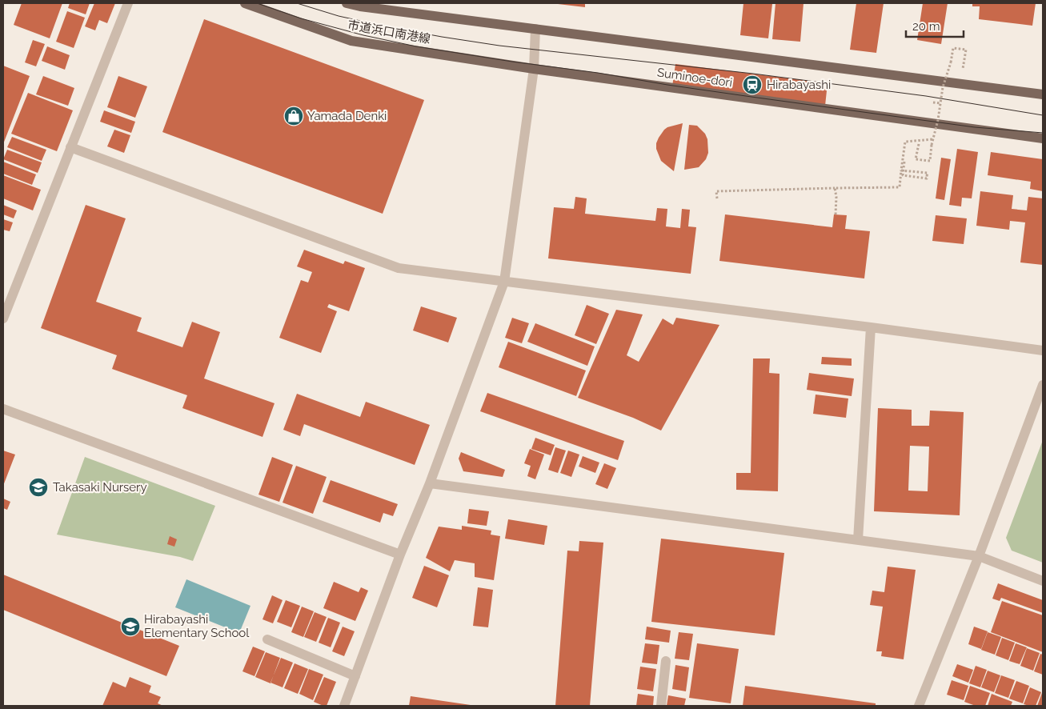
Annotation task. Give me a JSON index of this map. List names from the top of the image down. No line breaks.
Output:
{"streets":{"main road":["市道浜口南港線","Suminoe-dori"]},"crossings":[["市道浜口南港線","Suminoe-dori"]],"places":{"station":["Hirabayashi"],"shop":["Yamada Denki"],"school or university":["Takasaki Nursery","Hirabayashi Elementary School"]},"scale_bar":"20 m"}
